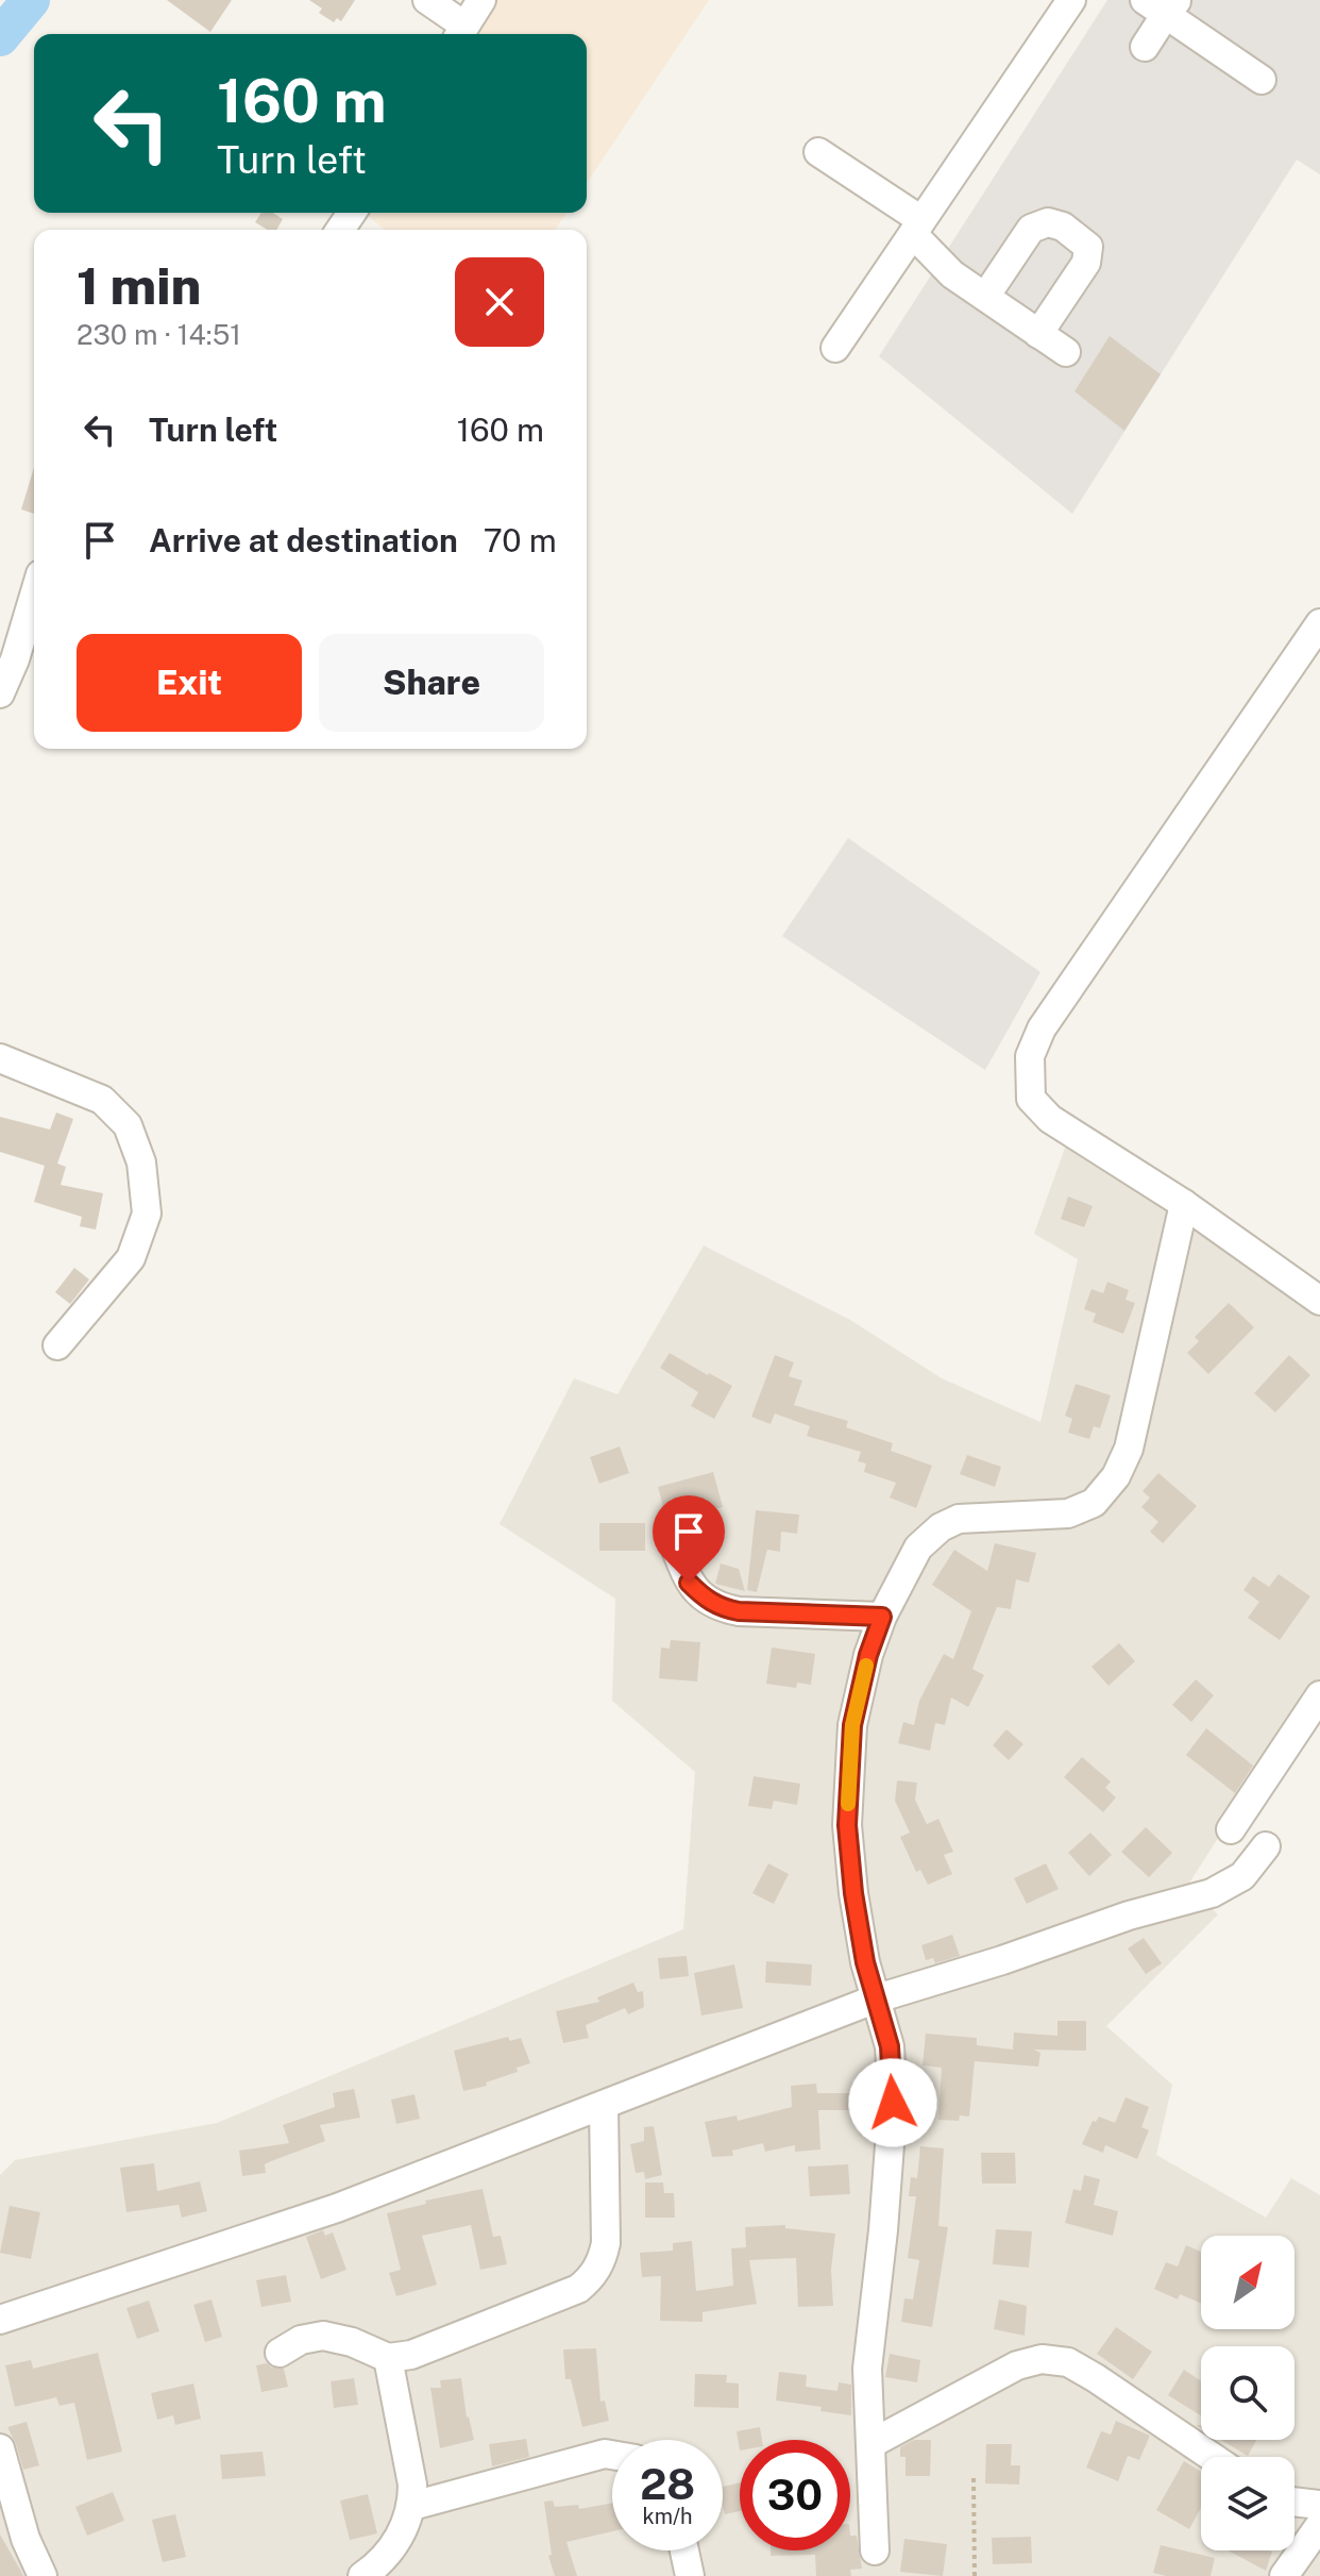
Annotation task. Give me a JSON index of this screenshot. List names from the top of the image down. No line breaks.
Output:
{"north":"top right","page":{"turn":["160 m","Turn left"],"heading":["1 min","230 m · 14:51"],"list":[{"name":"Turn left","value":"160 m"},{"name":"Arrive at destination","value":"70 m"}],"buttons":["Exit","Share"],"speed":"28 km/h","limit":"30"}}
